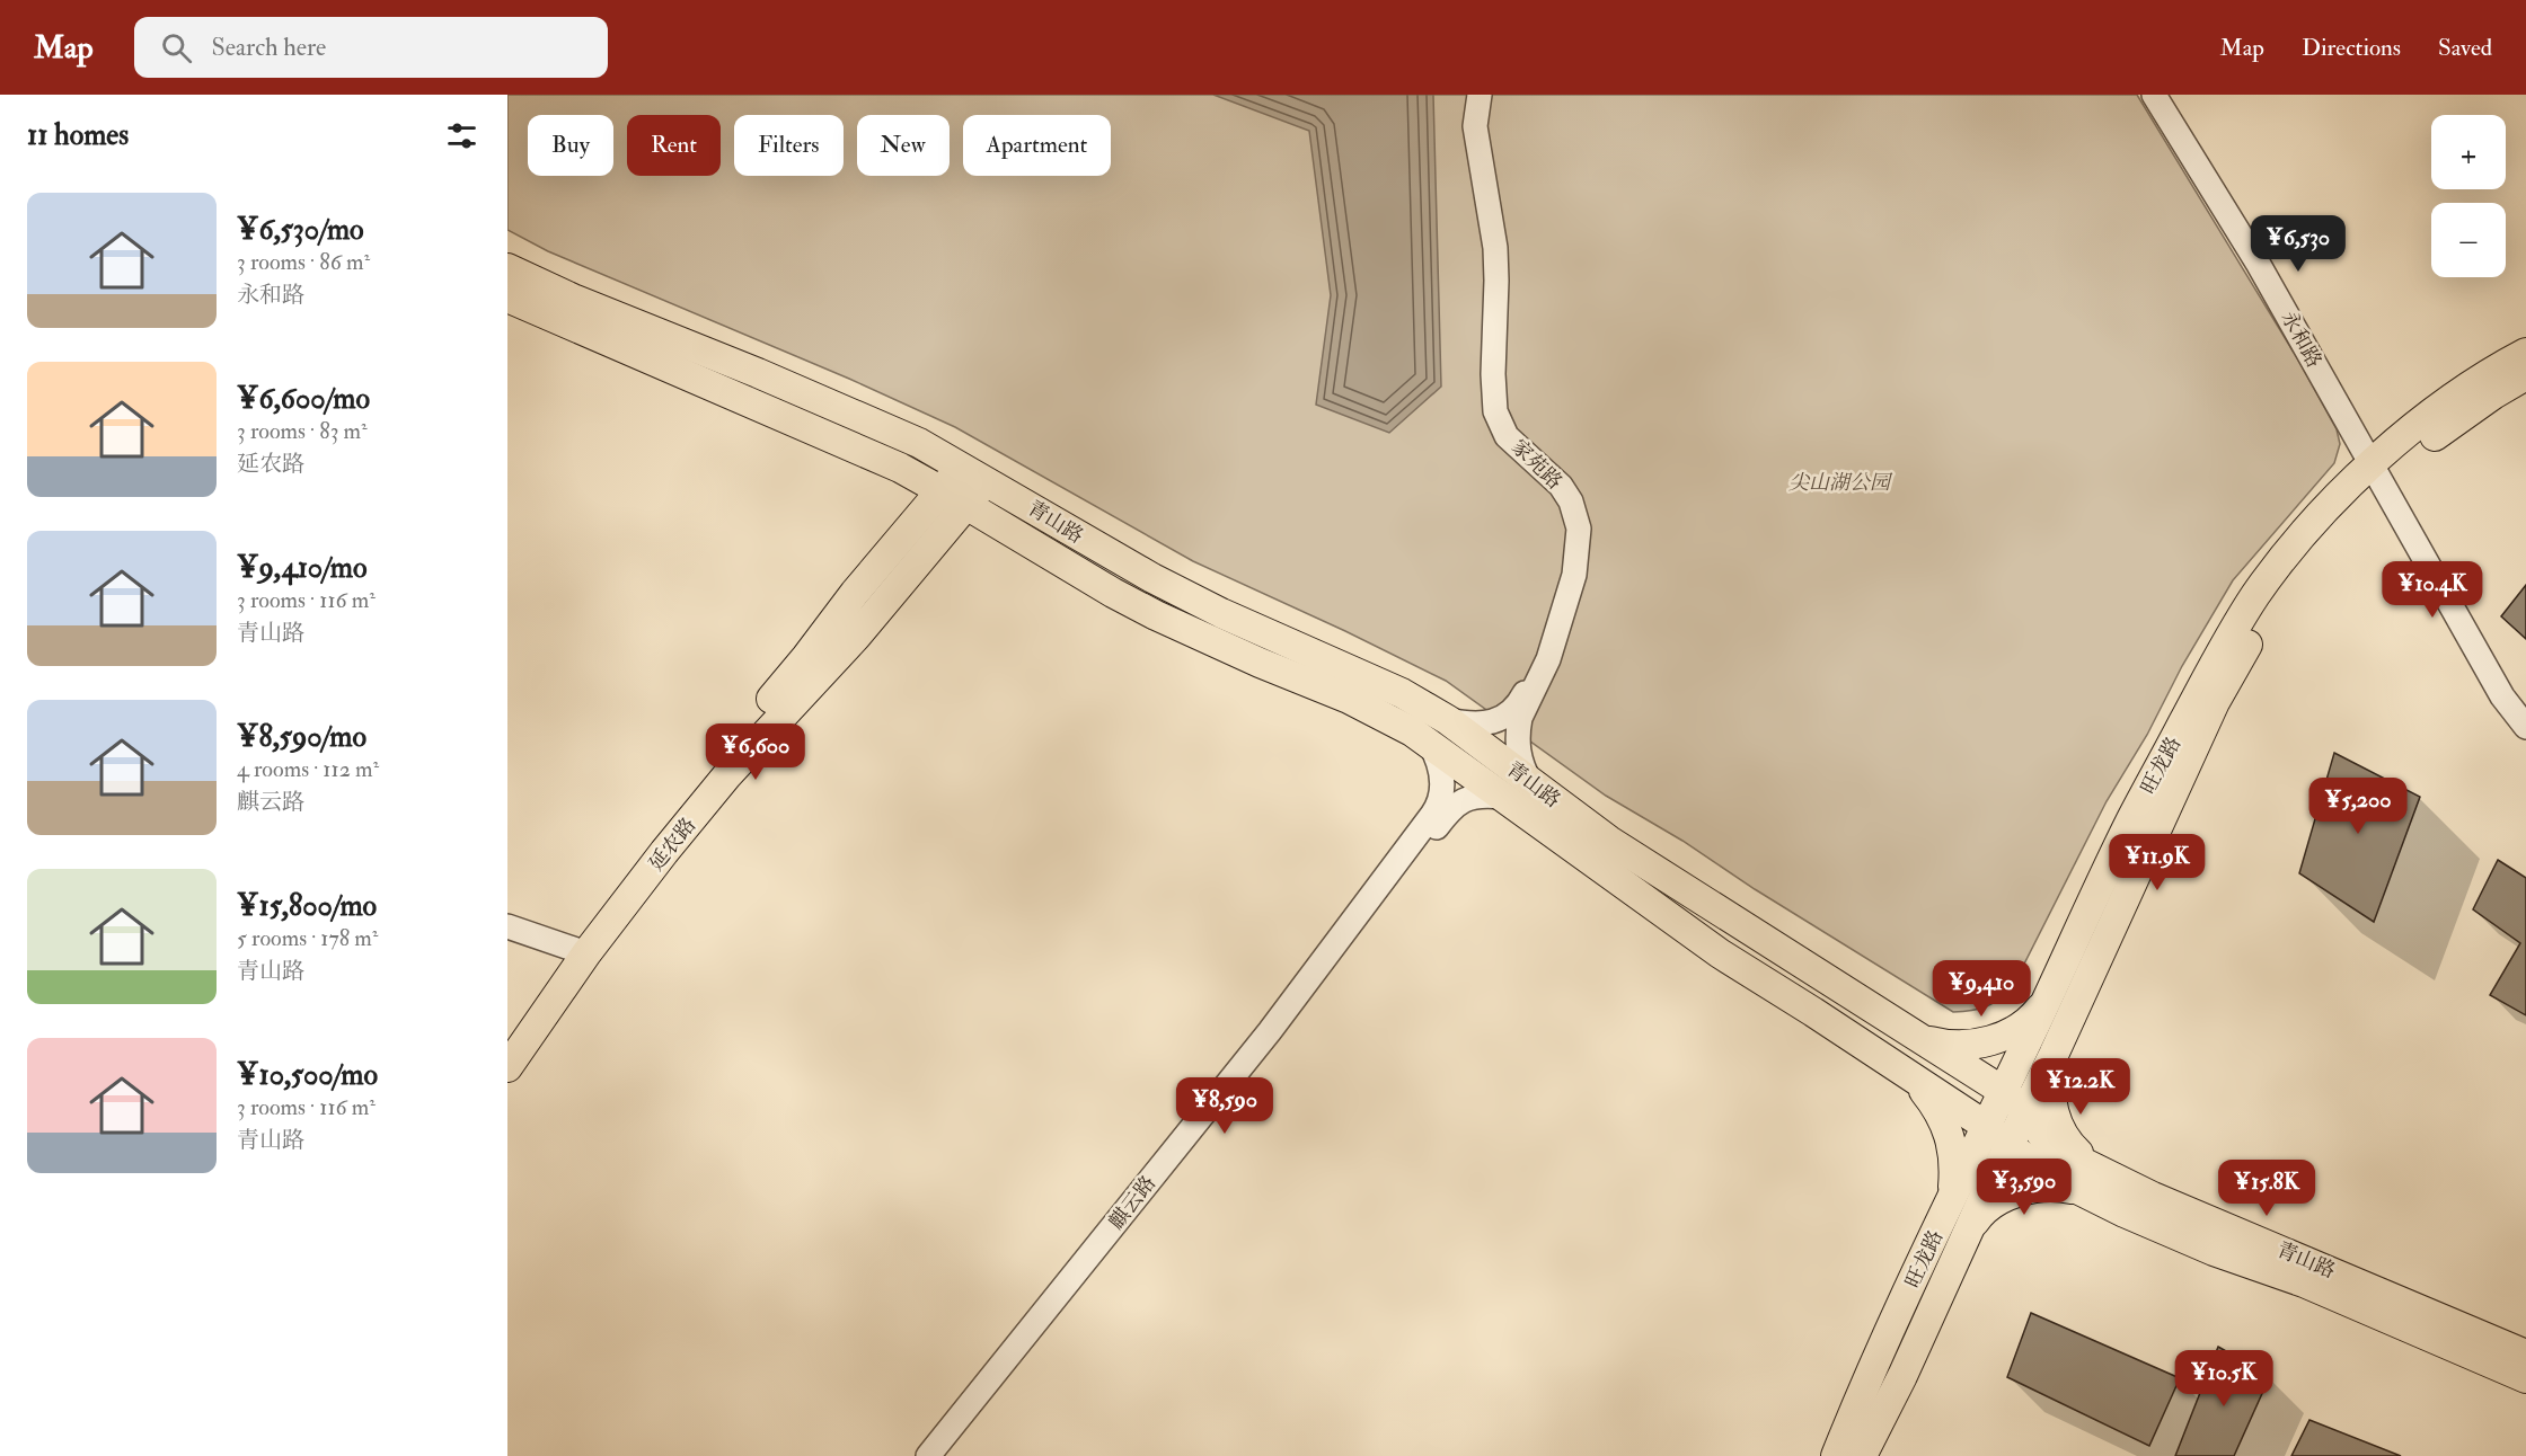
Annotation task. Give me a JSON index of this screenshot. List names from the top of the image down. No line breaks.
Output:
{"streets":{"main road":["青山路","旺龙路","延农路"],"street":["永和路","家苑路","麒云路"]},"crossings":[["永和路","旺龙路"],["家苑路","青山路"],["青山路","旺龙路"],["青山路","延农路"],["青山路","麒云路"]],"parks":["尖山湖公园"],"page":{"header":"Map","search":"Search here","nav":["Map","Directions","Saved"],"heading":"11 homes","map_buttons":["+","−"],"chip":["Buy","Rent","Filters","New","Apartment"],"list":[{"name":"¥6,530/mo","note":"3 rooms · 86 m² · 永和路"},{"name":"¥6,600/mo","note":"3 rooms · 83 m² · 延农路"},{"name":"¥9,410/mo","note":"3 rooms · 116 m² · 青山路"},{"name":"¥8,590/mo","note":"4 rooms · 112 m² · 麒云路"},{"name":"¥15,800/mo","note":"5 rooms · 178 m² · 青山路"},{"name":"¥10,500/mo","note":"3 rooms · 116 m² · 青山路"}],"price":["¥6,530","¥10.4K","¥6,600","¥5,200","¥11.9K","¥9,410","¥12.2K","¥8,590","¥3,590","¥15.8K","¥10.5K"]}}
